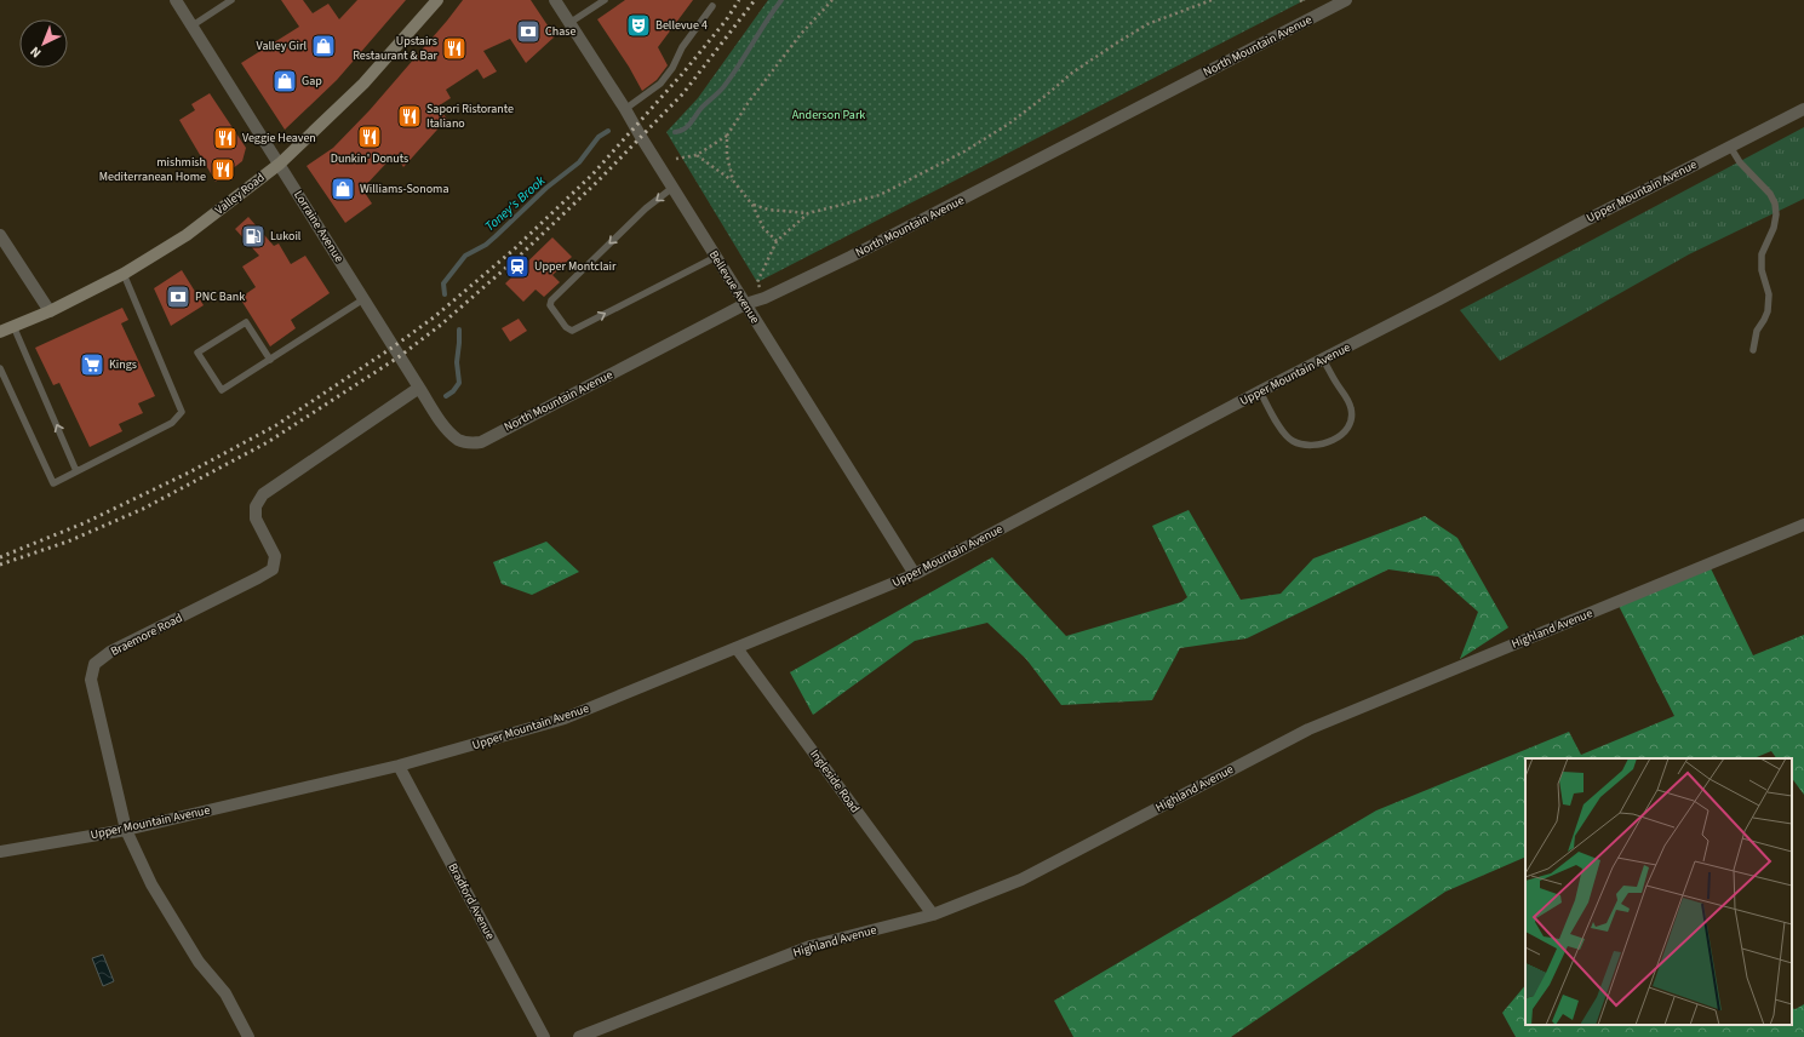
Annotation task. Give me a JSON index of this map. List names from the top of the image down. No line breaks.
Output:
{"streets":{"main road":["Valley Road"],"street":["North Mountain Avenue","Upper Mountain Avenue","Lorraine Avenue","Bellevue Avenue","Highland Avenue","Braemore Road","Ingleside Road","Bradford Avenue"]},"crossings":[["North Mountain Avenue","Lorraine Avenue"],["North Mountain Avenue","Bellevue Avenue"],["Upper Mountain Avenue","Bellevue Avenue"],["Upper Mountain Avenue","Braemore Road"],["Upper Mountain Avenue","Ingleside Road"],["Upper Mountain Avenue","Bradford Avenue"],["Valley Road","Lorraine Avenue"],["Lorraine Avenue","Braemore Road"],["Highland Avenue","Ingleside Road"]],"water":["Toney's Brook"],"parks":["Anderson Park"],"places":{"theatre":["Bellevue 4"],"bank":["Chase","PNC Bank"],"shop":["Valley Girl","Gap","Williams-Sonoma"],"restaurant":["Upstairs Restaurant & Bar","Sapori Ristorante Italiano","Dunkin' Donuts","Veggie Heaven","mishmish Mediterranean Home"],"fuel station":["Lukoil"],"station":["Upper Montclair"],"supermarket":["Kings"]},"north":"bottom left"}
